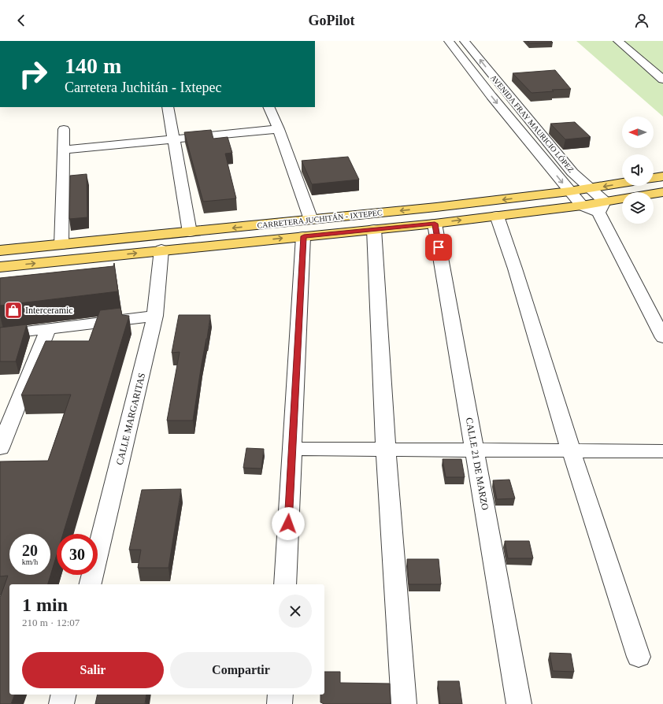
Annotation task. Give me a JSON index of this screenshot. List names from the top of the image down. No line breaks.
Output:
{"streets":{"main road":["CARRETERA JUCHITÁN - IXTEPEC"],"street":["AVENIDA FRAY MAURICIO LÓPEZ","CALLE MARGARITAS","CALLE 21 DE MARZO"]},"crossings":[["AVENIDA FRAY MAURICIO LÓPEZ","CARRETERA JUCHITÁN - IXTEPEC"],["CARRETERA JUCHITÁN - IXTEPEC","CALLE MARGARITAS"],["CARRETERA JUCHITÁN - IXTEPEC","CALLE 21 DE MARZO"]],"places":{"shop":["Interceramic"]},"north":"left","page":{"header":"GoPilot","turn":["140 m","Carretera Juchitán - Ixtepec"],"speed":"20 km/h","limit":"30","heading":["1 min","210 m · 12:07"],"buttons":["Salir","Compartir"]}}
